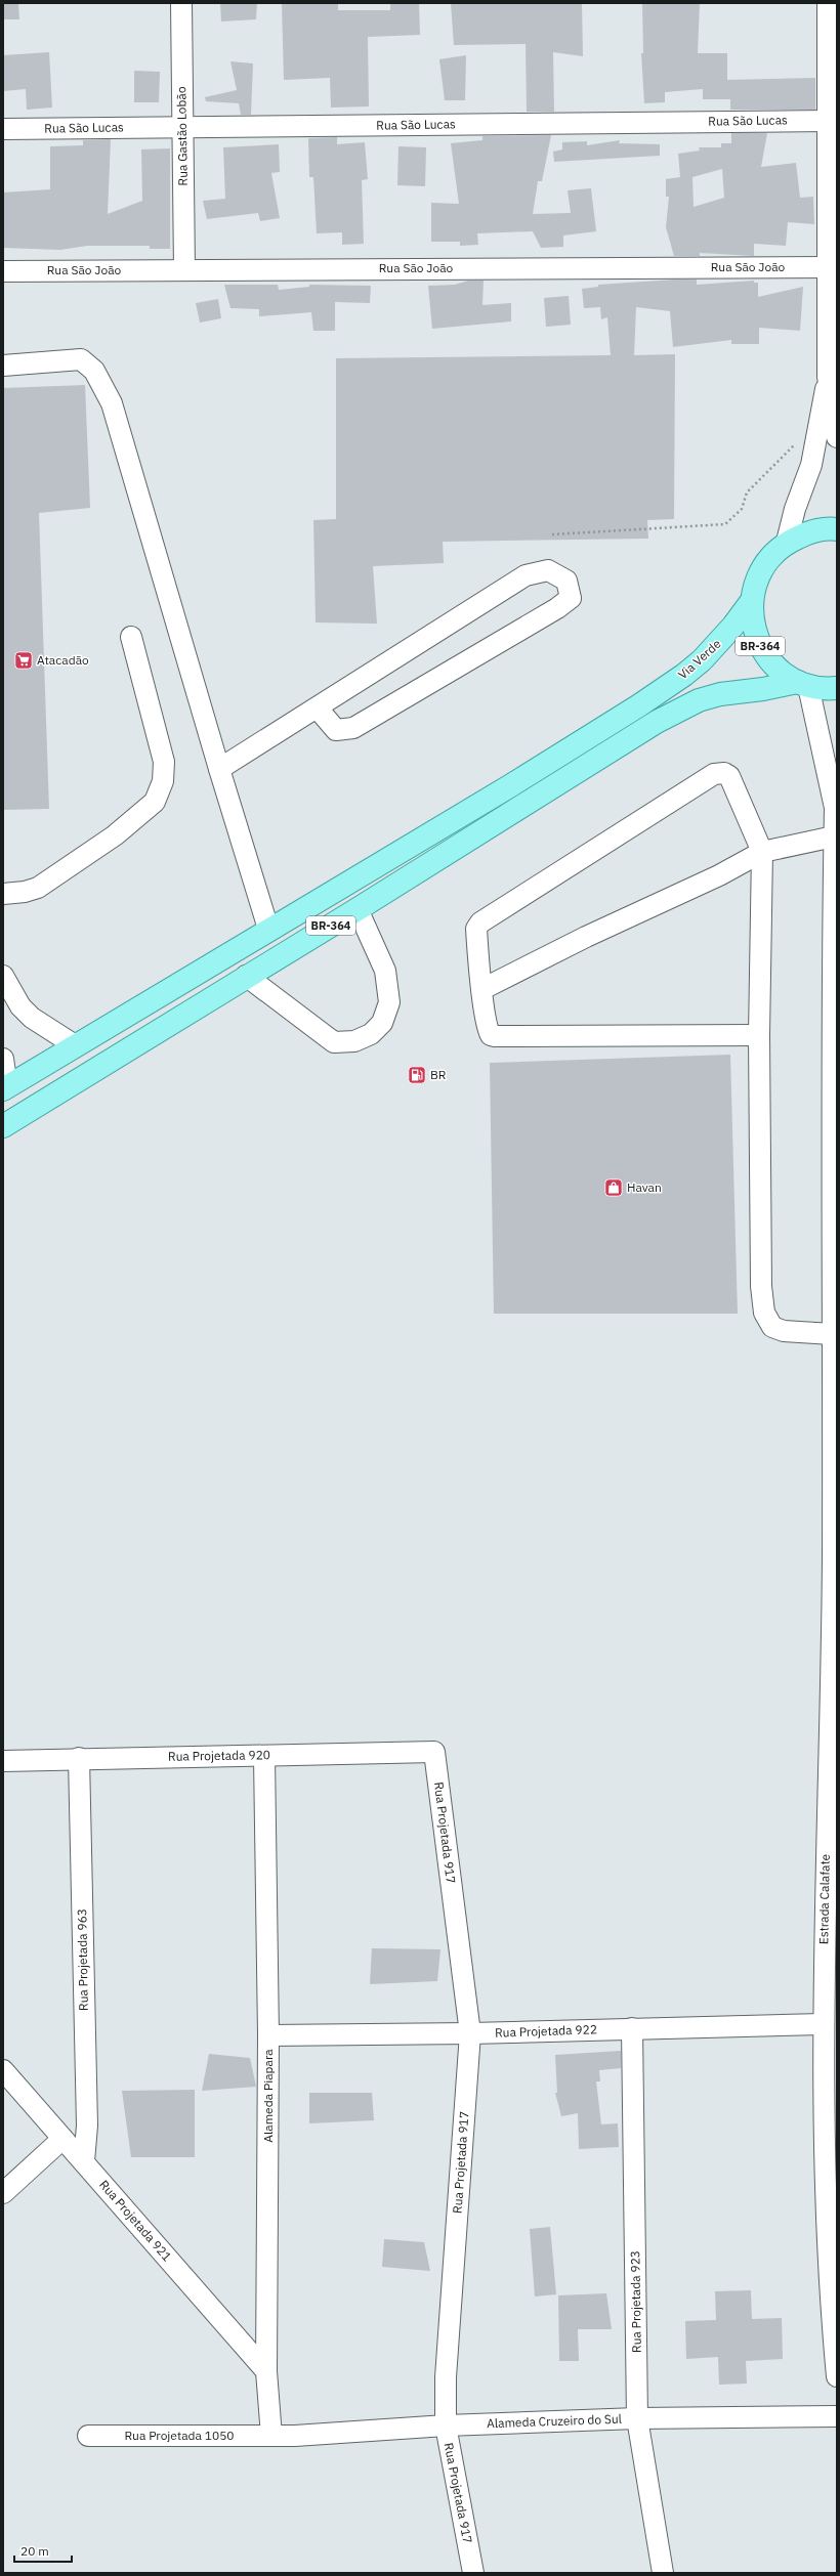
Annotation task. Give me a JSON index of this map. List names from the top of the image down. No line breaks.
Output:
{"streets":{"main road":["BR-364","Via Verde"],"street":["Rua São Lucas","Rua Gastão Lobão","Rua São João","Rua Projetada 920","Rua Projetada 917","Estrada Calafate","Rua Projetada 963","Rua Projetada 922","Alameda Piapara","Rua Projetada 921","Rua Projetada 923","Alameda Cruzeiro do Sul","Rua Projetada 1050"]},"crossings":[["Rua São Lucas","Rua Gastão Lobão"],["Rua Gastão Lobão","Rua São João"],["BR-364","Via Verde"],["BR-364","Estrada Calafate"],["Rua Projetada 920","Rua Projetada 917"],["Rua Projetada 920","Rua Projetada 963"],["Rua Projetada 920","Alameda Piapara"],["Rua Projetada 917","Rua Projetada 922"],["Rua Projetada 917","Alameda Cruzeiro do Sul"],["Estrada Calafate","Rua Projetada 922"],["Rua Projetada 963","Rua Projetada 921"],["Rua Projetada 922","Alameda Piapara"],["Rua Projetada 922","Rua Projetada 923"],["Alameda Piapara","Rua Projetada 921"],["Alameda Piapara","Alameda Cruzeiro do Sul"],["Alameda Piapara","Rua Projetada 1050"],["Rua Projetada 923","Alameda Cruzeiro do Sul"],["Alameda Cruzeiro do Sul","Rua Projetada 1050"]],"places":{"supermarket":["Atacadão"],"fuel station":["BR"],"shop":["Havan"]},"scale_bar":"20 m"}
